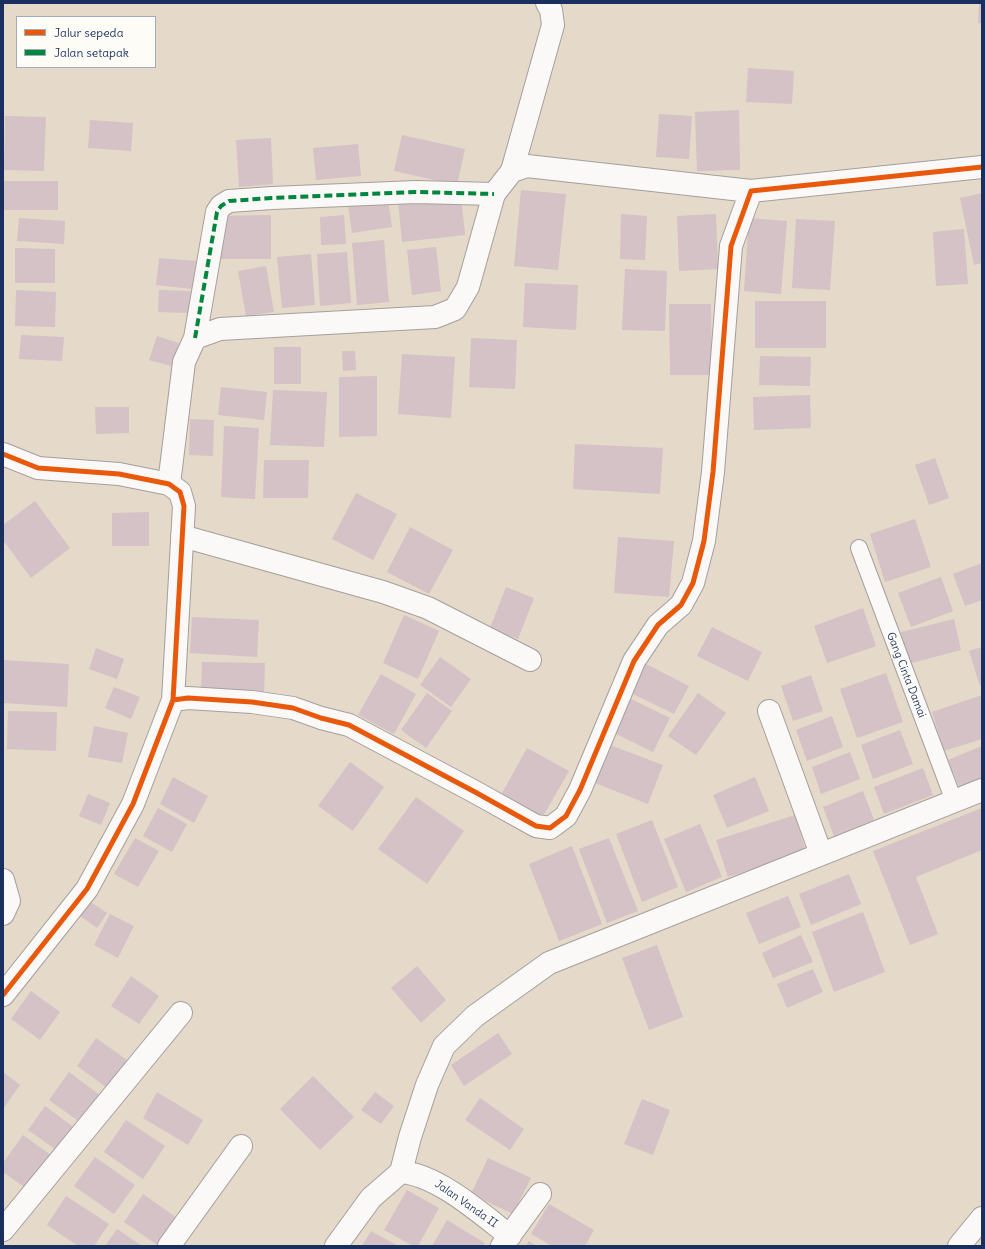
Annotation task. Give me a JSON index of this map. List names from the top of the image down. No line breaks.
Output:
{"streets":{"street":["Jalan Vanda II"],"lane":["Gang Cinta Damai"]},"legend":["Jalur sepeda","Jalan setapak"]}
